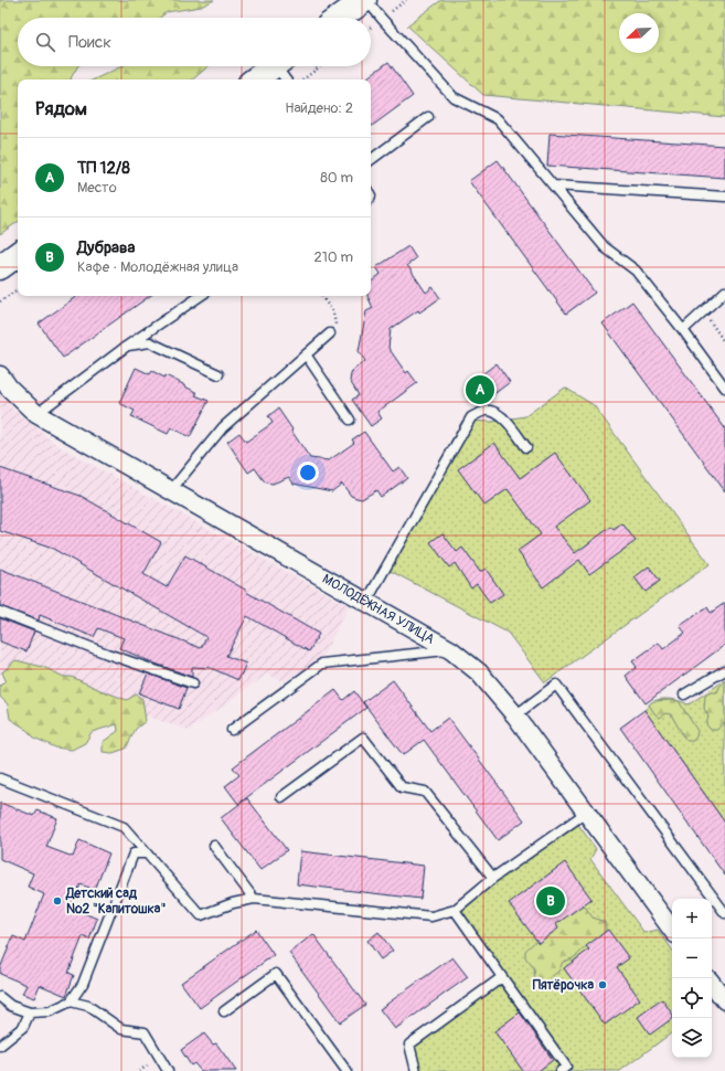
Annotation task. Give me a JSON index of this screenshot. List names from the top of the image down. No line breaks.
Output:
{"streets":{"street":["МОЛОДЁЖНАЯ УЛИЦА"]},"places":["Детский сад №2 \"Капитошка\"","Пятёрочка"],"north":"bottom left","page":{"search":"Поиск","heading":["Рядом","Найдено: 2"],"list":[{"mark":"A","name":"ТП 12/8","note":"Место","value":"80 m"},{"mark":"B","name":"Дубрава","note":"Кафе · Молодёжная улица","value":"210 m"}],"pins":["A","B"],"map_buttons":["+","−"]}}
